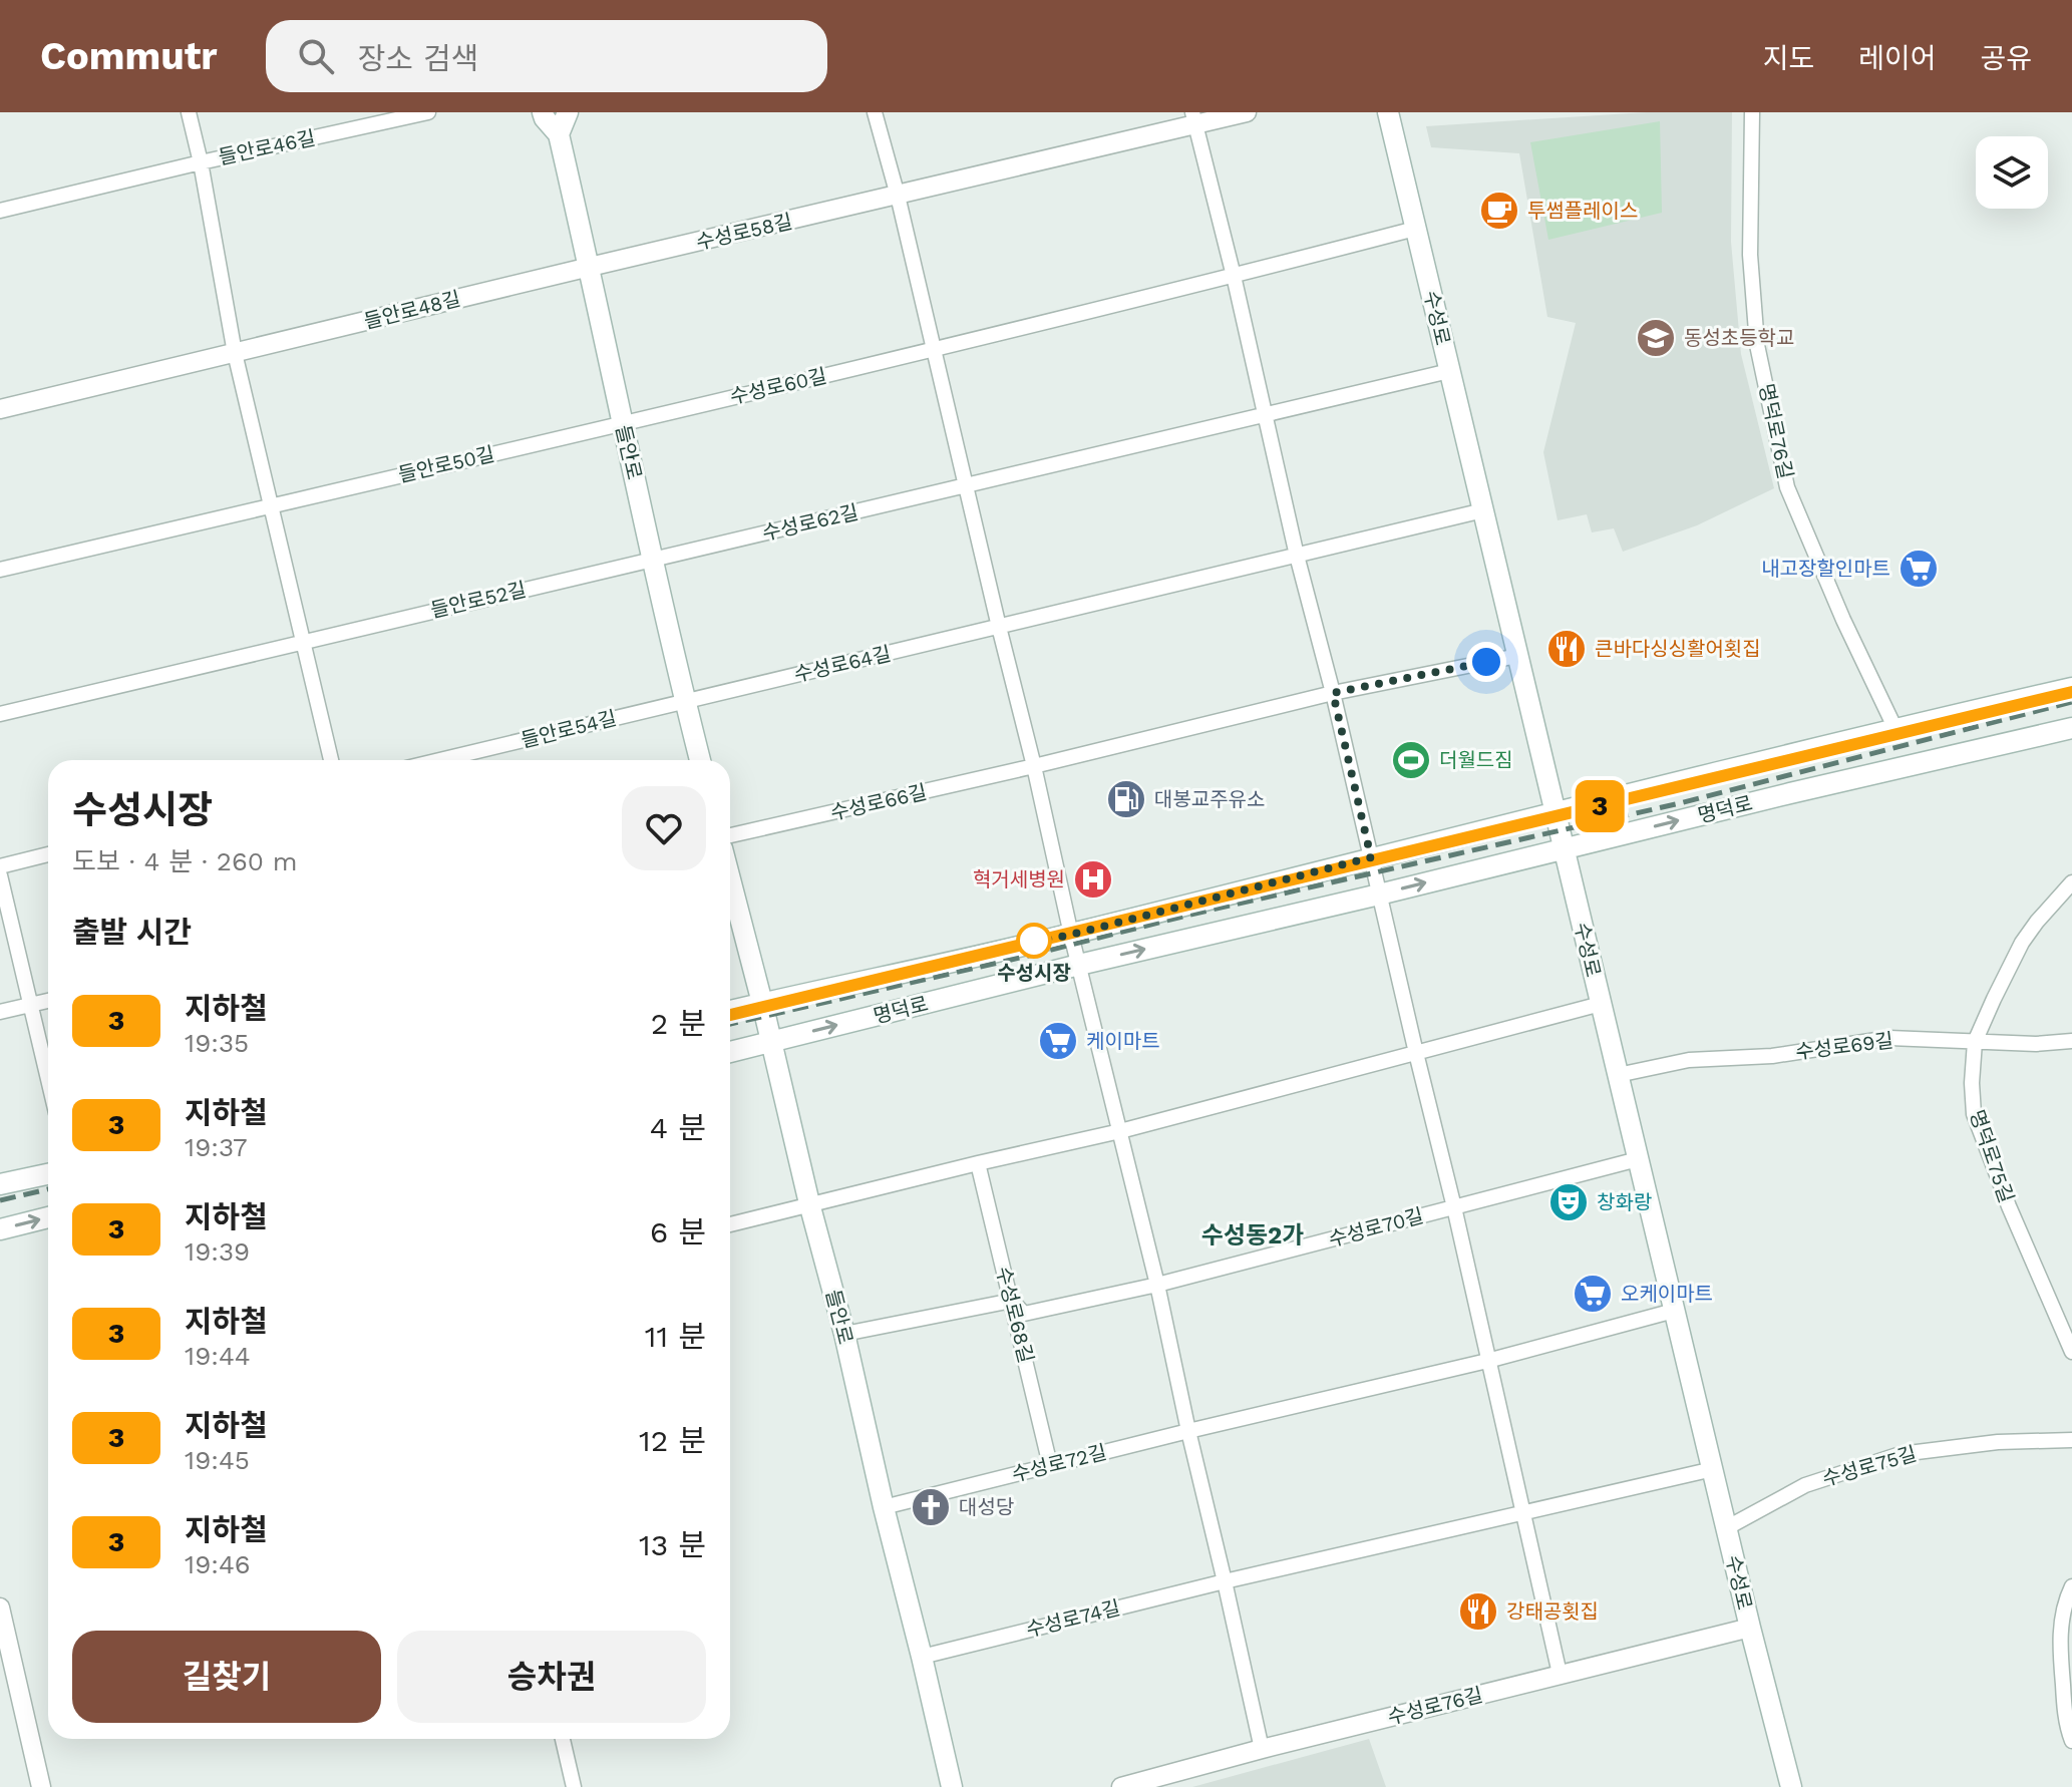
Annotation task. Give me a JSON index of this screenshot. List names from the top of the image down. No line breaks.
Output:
{"streets":{"main road":["수성로","들안로","명덕로"],"street":["들안로46길","수성로58길","들안로48길","수성로60길","명덕로76길","들안로50길","수성로62길","들안로52길","수성로64길","들안로54길","수성로66길","수성로69길","명덕로75길","수성로70길","수성로68길","수성로72길","수성로75길","수성로74길","수성로76길"]},"crossings":[["들안로46길","들안로48길"],["수성로58길","들안로48길"],["수성로58길","들안로"],["들안로48길","들안로"],["수성로","수성로60길"],["수성로","수성로62길"],["수성로","수성로64길"],["수성로","수성로66길"],["수성로","명덕로"],["수성로","수성로69길"],["수성로","수성로70길"],["수성로","수성로72길"],["수성로","수성로75길"],["수성로","수성로74길"],["수성로","수성로76길"],["수성로60길","들안로"],["수성로60길","들안로50길"],["명덕로76길","명덕로"],["들안로","들안로50길"],["들안로","수성로62길"],["들안로","들안로52길"],["들안로","수성로64길"],["들안로","들안로54길"],["들안로","명덕로"],["들안로","수성로72길"],["들안로","수성로74길"],["수성로62길","들안로52길"],["수성로64길","들안로54길"],["수성로69길","명덕로75길"],["수성로70길","수성로68길"],["수성로68길","수성로72길"]],"districts":["수성동2가"],"places":{"cafe":["투썸플레이스"],"school or university":["동성초등학교"],"supermarket":["내고장할인마트","케이마트","오케이마트"],"restaurant":["큰바다싱싱활어횟집","강태공횟집"],"sports":["더월드짐"],"fuel station":["대봉교주유소"],"hospital":["혁거세병원"],"other":["수성시장"],"theatre":["창화랑"],"church":["대성당"]},"lines":["metro line 3"],"page":{"header":"Commutr","search":"장소 검색","nav":["지도","레이어","공유"],"on_map":"3","heading":[["수성시장","도보 · 4 분 · 260 m"],"출발 시간"],"list":[{"mark":"3","name":"지하철","note":"19:35","value":"2 분"},{"mark":"3","name":"지하철","note":"19:37","value":"4 분"},{"mark":"3","name":"지하철","note":"19:39","value":"6 분"},{"mark":"3","name":"지하철","note":"19:44","value":"11 분"},{"mark":"3","name":"지하철","note":"19:45","value":"12 분"},{"mark":"3","name":"지하철","note":"19:46","value":"13 분"}],"buttons":["길찾기","승차권"]}}
